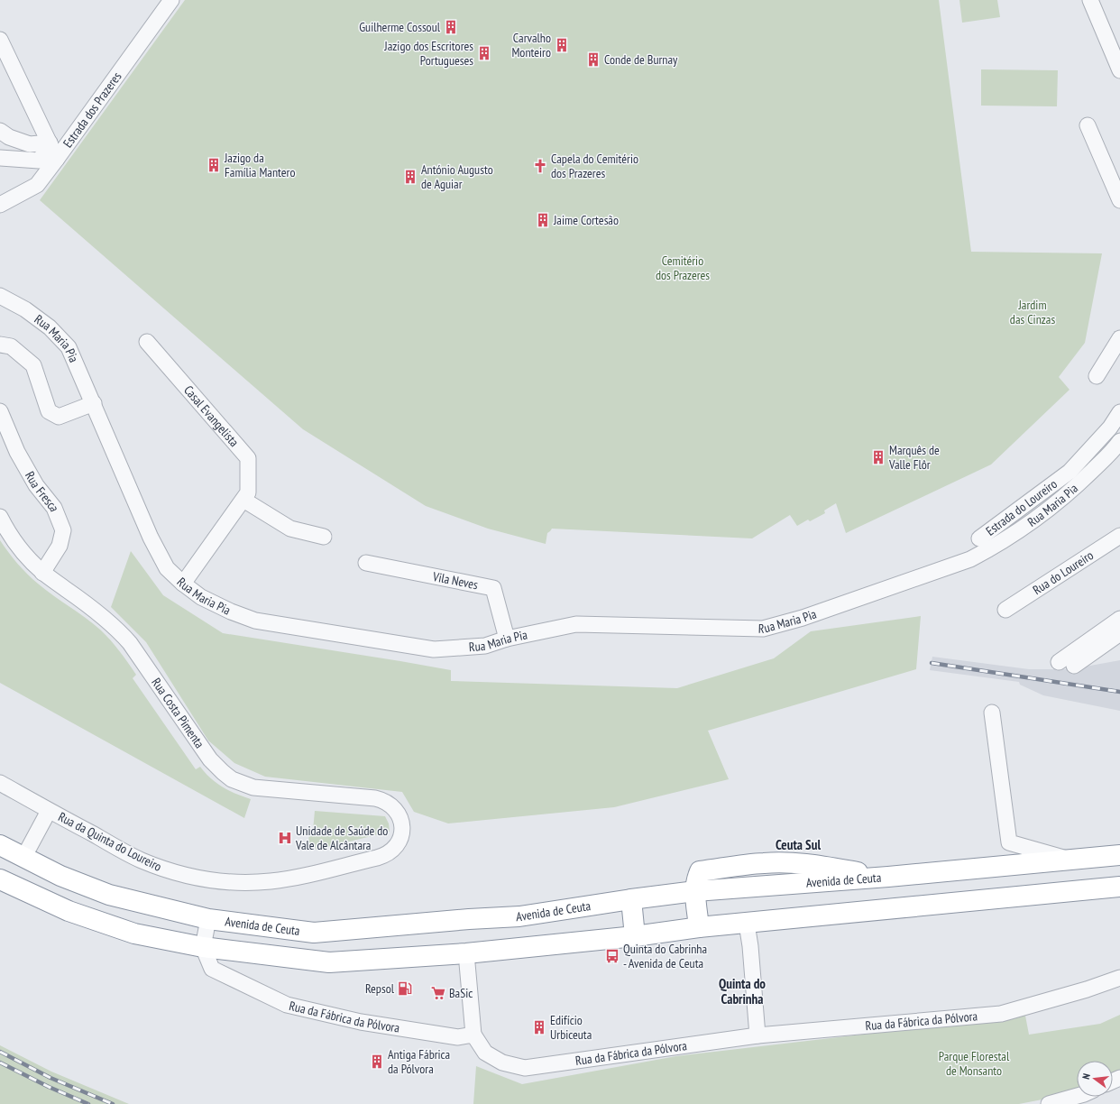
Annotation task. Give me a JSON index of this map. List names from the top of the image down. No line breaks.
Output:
{"streets":{"highway":["Avenida de Ceuta"],"street":["Estrada dos Prazeres","Rua Maria Pia","Casal Evangelista","Rua Fresca","Estrada do Loureiro","Rua do Loureiro","Vila Neves","Rua Costa Pimenta","Rua da Quinta do Loureiro","Rua da Fábrica da Pólvora"]},"crossings":[["Rua Maria Pia","Casal Evangelista"],["Rua Maria Pia","Vila Neves"],["Rua Fresca","Rua Costa Pimenta"],["Rua Costa Pimenta","Rua da Quinta do Loureiro"],["Rua da Quinta do Loureiro","Avenida de Ceuta"]],"districts":["Ceuta Sul","Quinta do Cabrinha"],"parks":["Cemitério dos Prazeres","Jardim das Cinzas","Parque Florestal de Monsanto"],"places":{"building":["Guilherme Cossoul","Carvalho Monteiro","Jazigo dos Escritores Portugueses","Conde de Burnay","Jazigo da Família Mantero","António Augusto de Aguiar","Jaime Cortesão","Marquês de Valle Flôr","Edifício Urbiceuta","Antiga Fábrica da Pólvora"],"church":["Capela do Cemitério dos Prazeres"],"hospital":["Unidade de Saúde do Vale de Alcântara"],"bus stop":["Quinta do Cabrinha - Avenida de Ceuta"],"fuel station":["Repsol"],"supermarket":["BaSic"]},"north":"left"}
